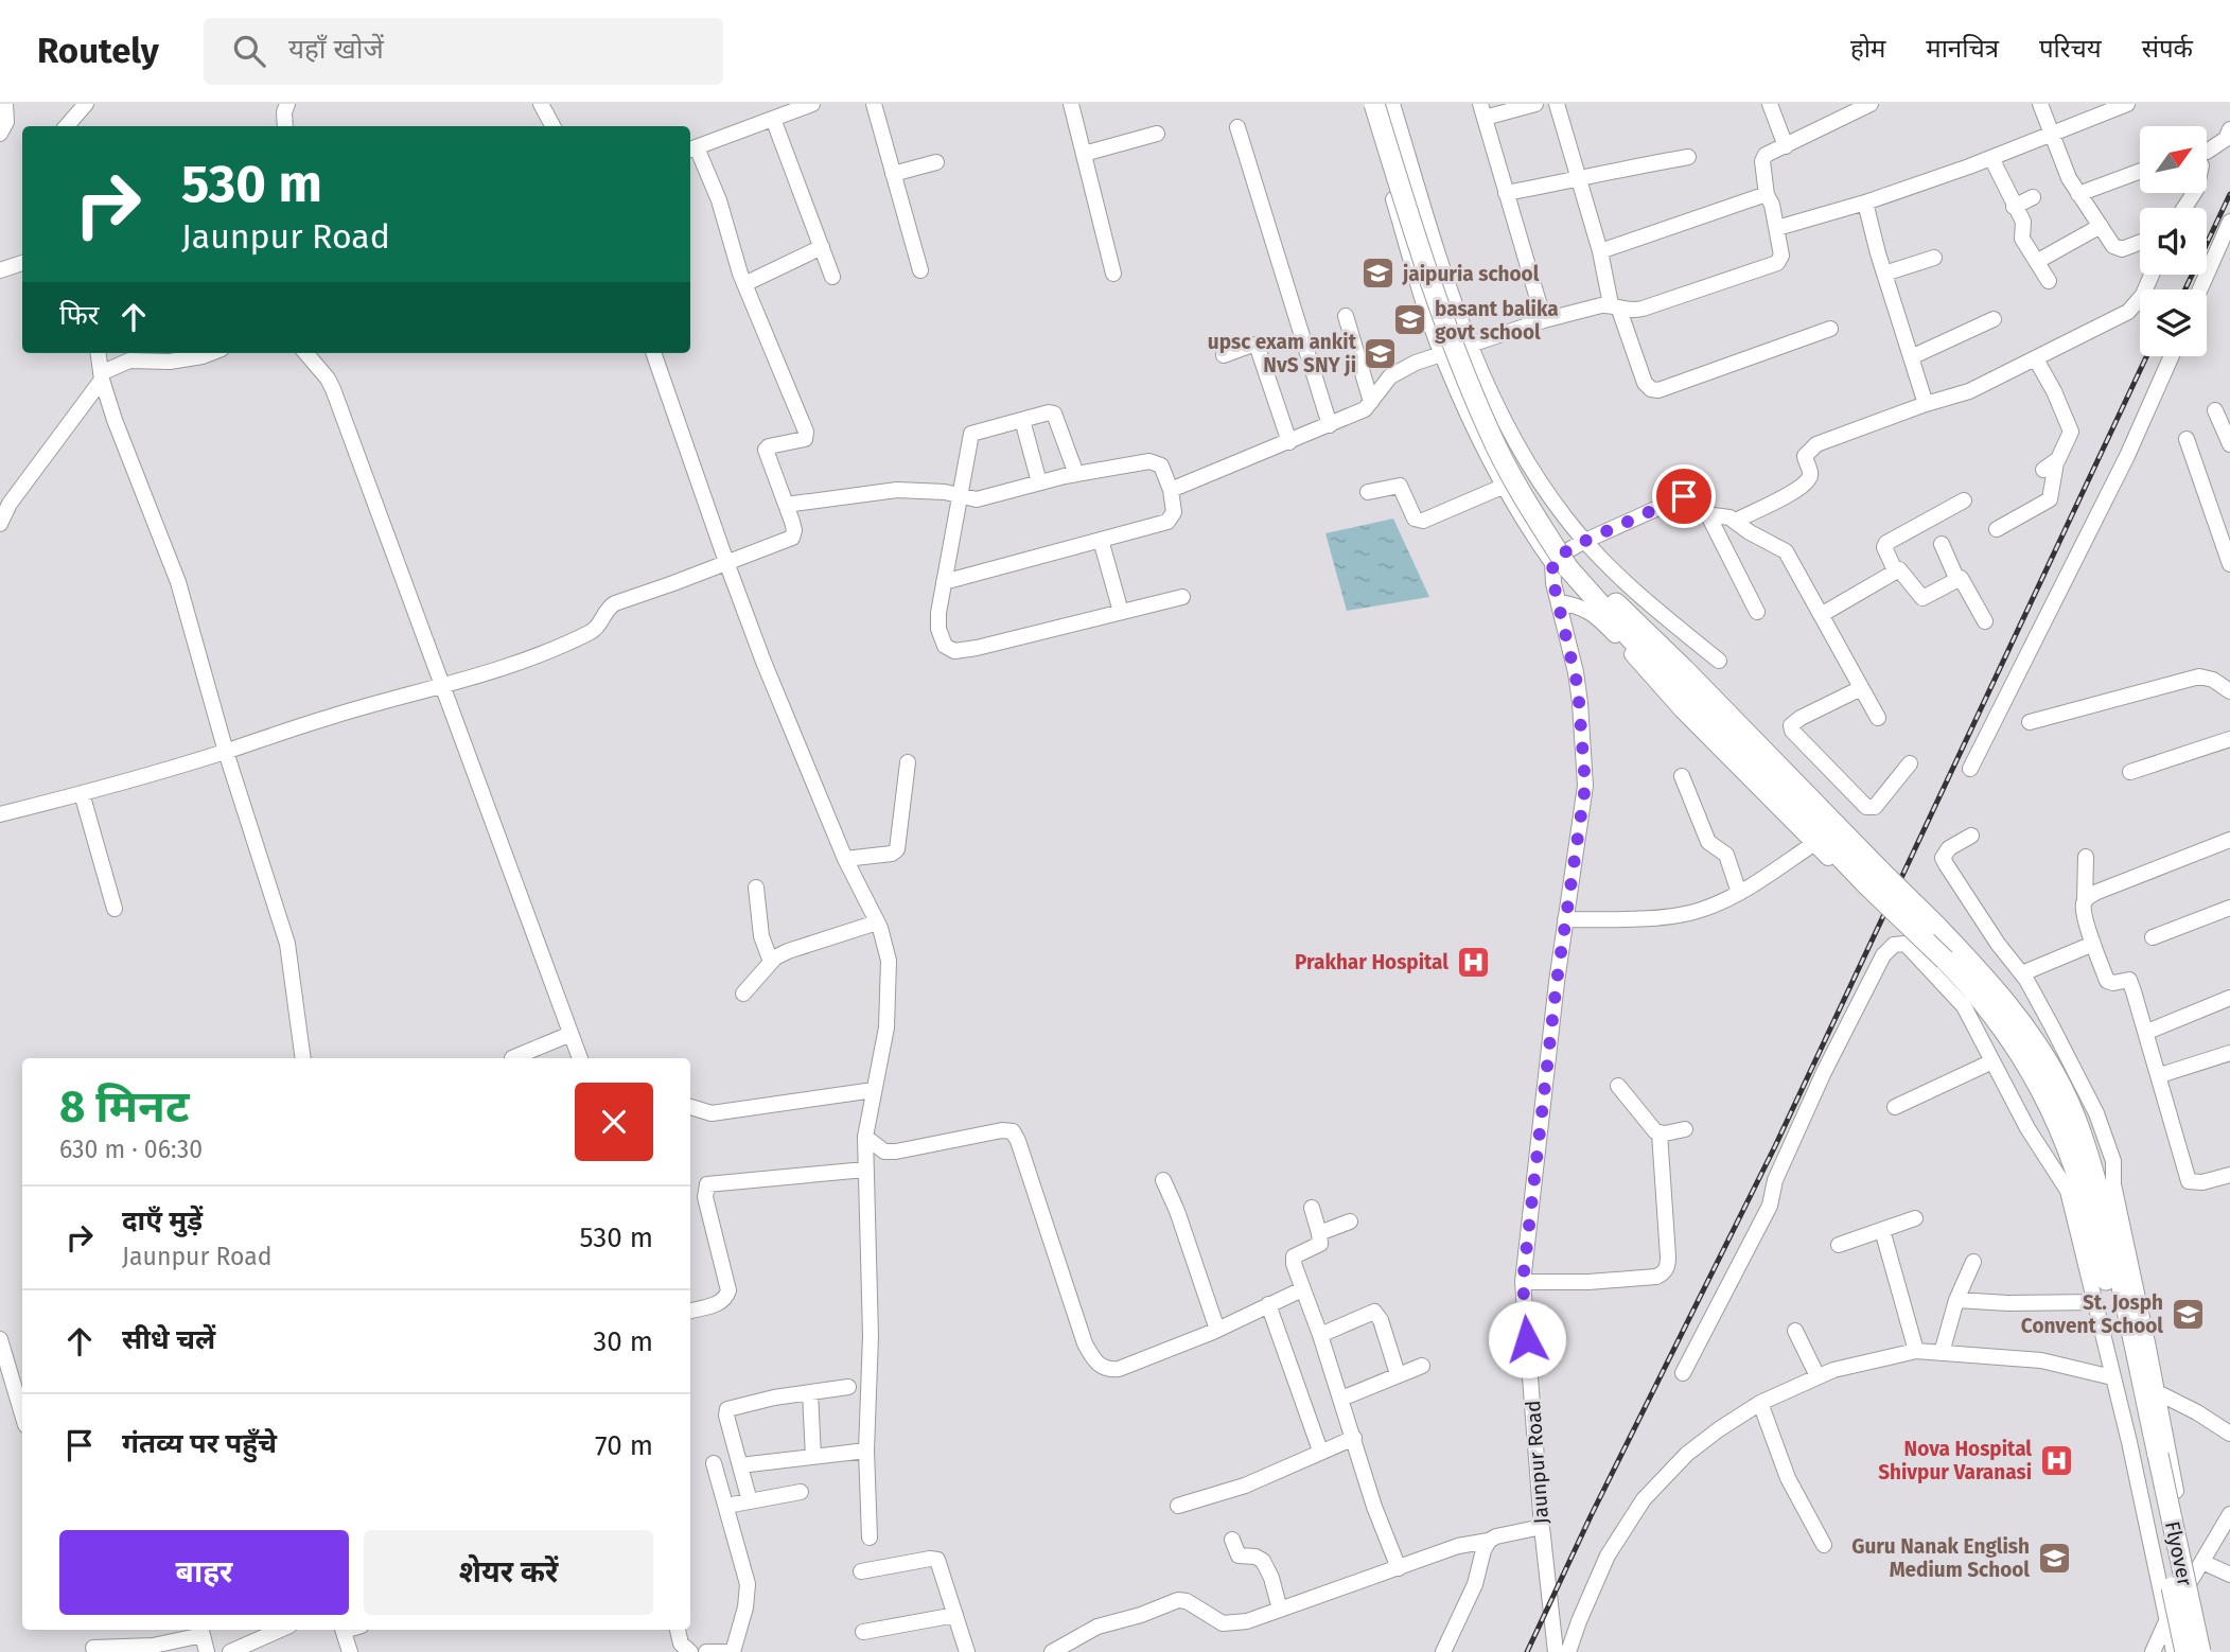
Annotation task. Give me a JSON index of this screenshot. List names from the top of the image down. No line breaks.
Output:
{"streets":{"highway":["Flyover"],"street":["Jaunpur Road"]},"places":{"school or university":["jaipuria school","basant balika govt school","upsc exam ankit NvS SNY ji","St. Josph Convent School","Guru Nanak English Medium School"],"hospital":["Prakhar Hospital","Nova Hospital Shivpur Varanasi"]},"north":"top right","page":{"header":"Routely","search":"यहाँ खोजें","nav":["होम","मानचित्र","परिचय","संपर्क"],"turn":["530 m","Jaunpur Road"],"then":"फिर","heading":["8 मिनट","630 m · 06:30"],"list":[{"name":"दाएँ मुड़ें","note":"Jaunpur Road","value":"530 m"},{"name":"सीधे चलें","value":"30 m"},{"name":"गंतव्य पर पहुँचे","value":"70 m"}],"buttons":["बाहर","शेयर करें"]}}
